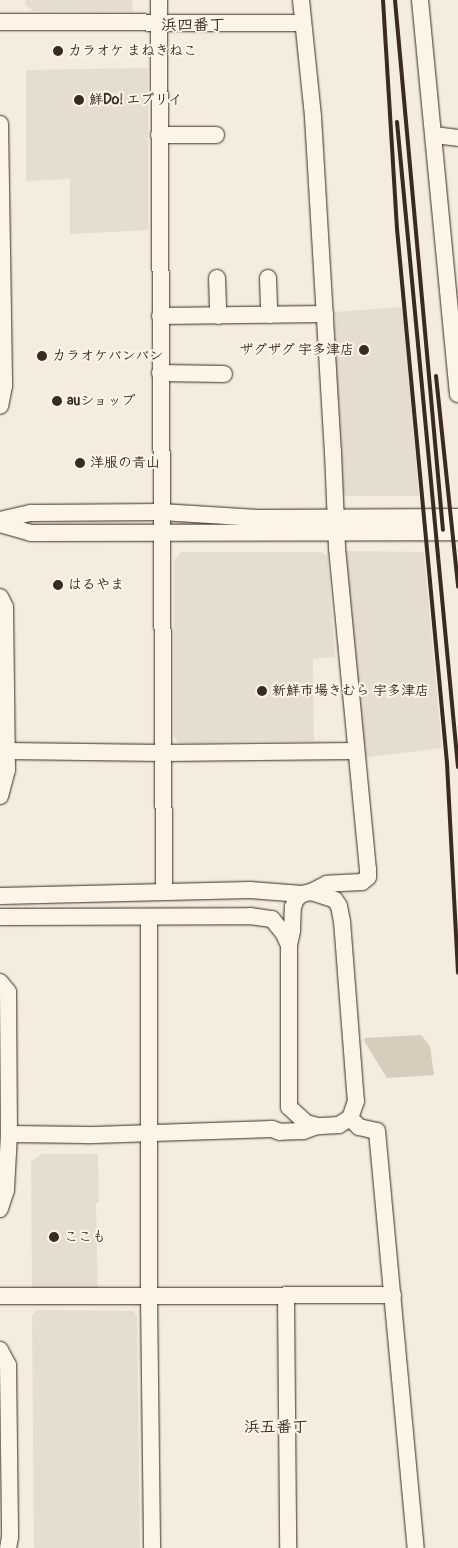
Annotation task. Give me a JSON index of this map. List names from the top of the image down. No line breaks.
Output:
{"districts":["浜四番丁","浜五番丁"],"places":["カラオケ まねきねこ","鮮Do! エブリイ","ザグザグ 宇多津店","カラオケバンバン","auショップ","洋服の青山","はるやま","新鮮市場きむら 宇多津店","ここも"]}
